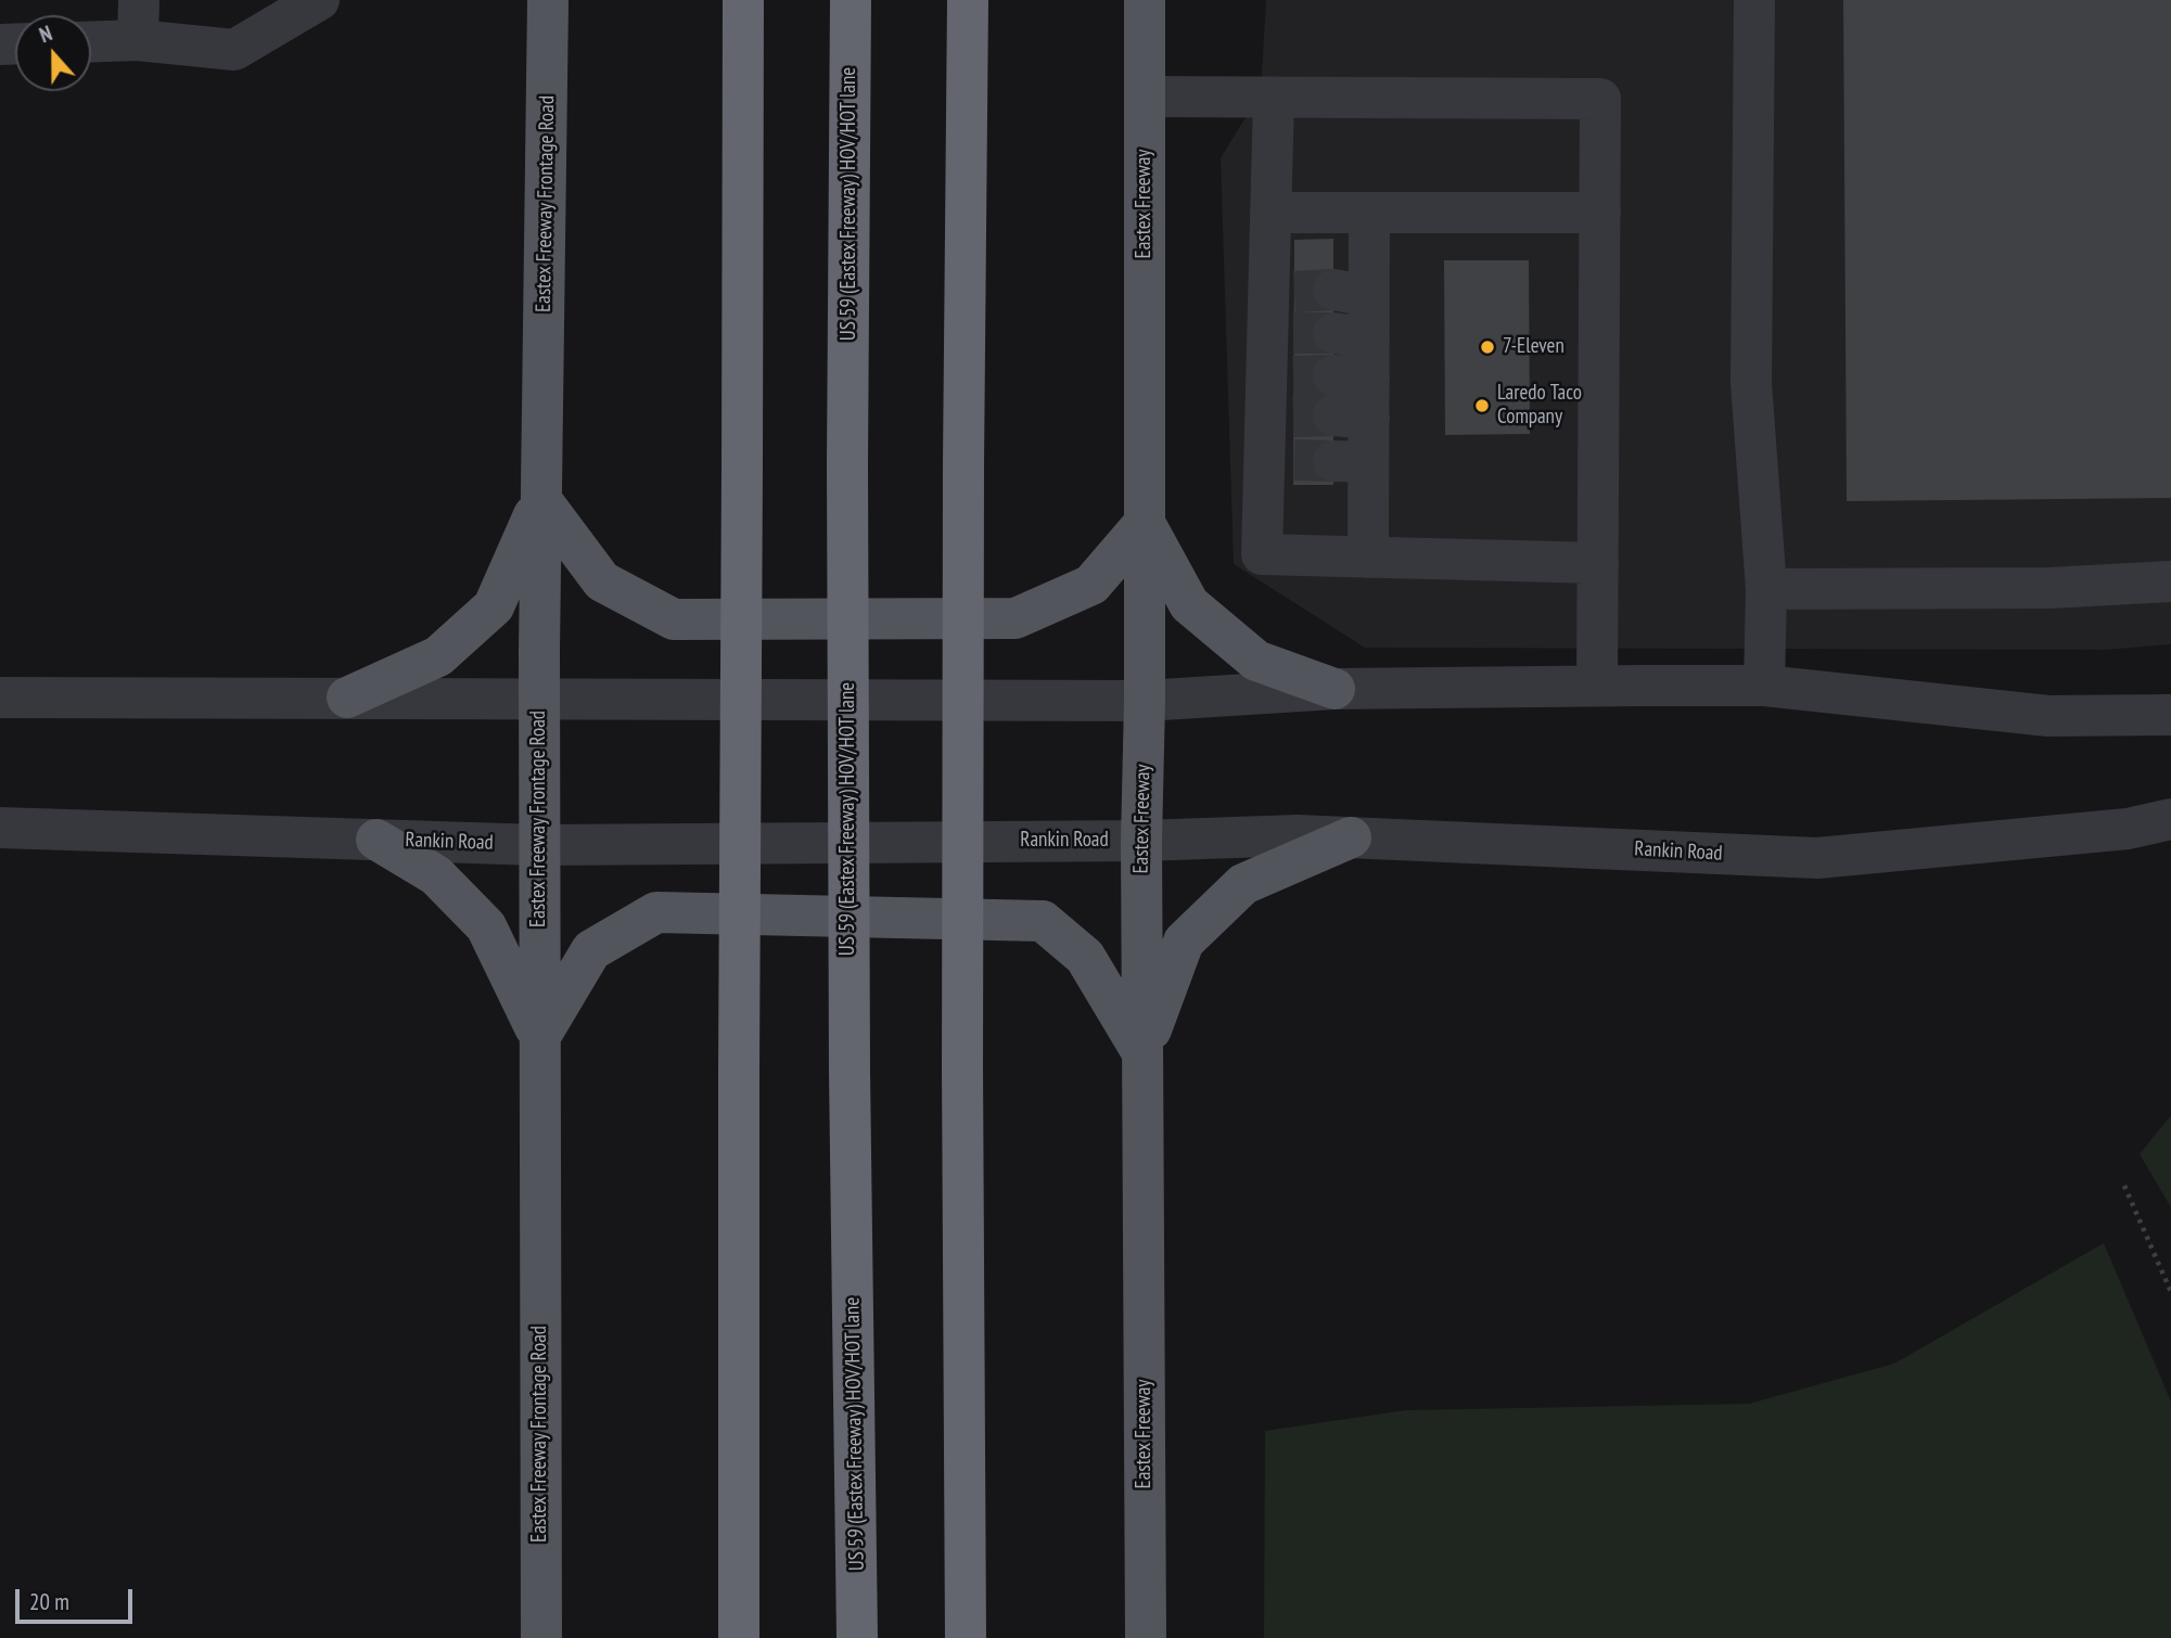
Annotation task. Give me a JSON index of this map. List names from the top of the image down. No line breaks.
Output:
{"streets":{"highway":["US 59 (Eastex Freeway) HOV/HOT lane"],"main road":["Eastex Freeway Frontage Road","Eastex Freeway"],"street":["Rankin Road"]},"crossings":[["Eastex Freeway Frontage Road","Rankin Road"],["Eastex Freeway","Rankin Road"]],"places":["7-Eleven","Laredo Taco Company"],"scale_bar":"20 m","north":"top"}
